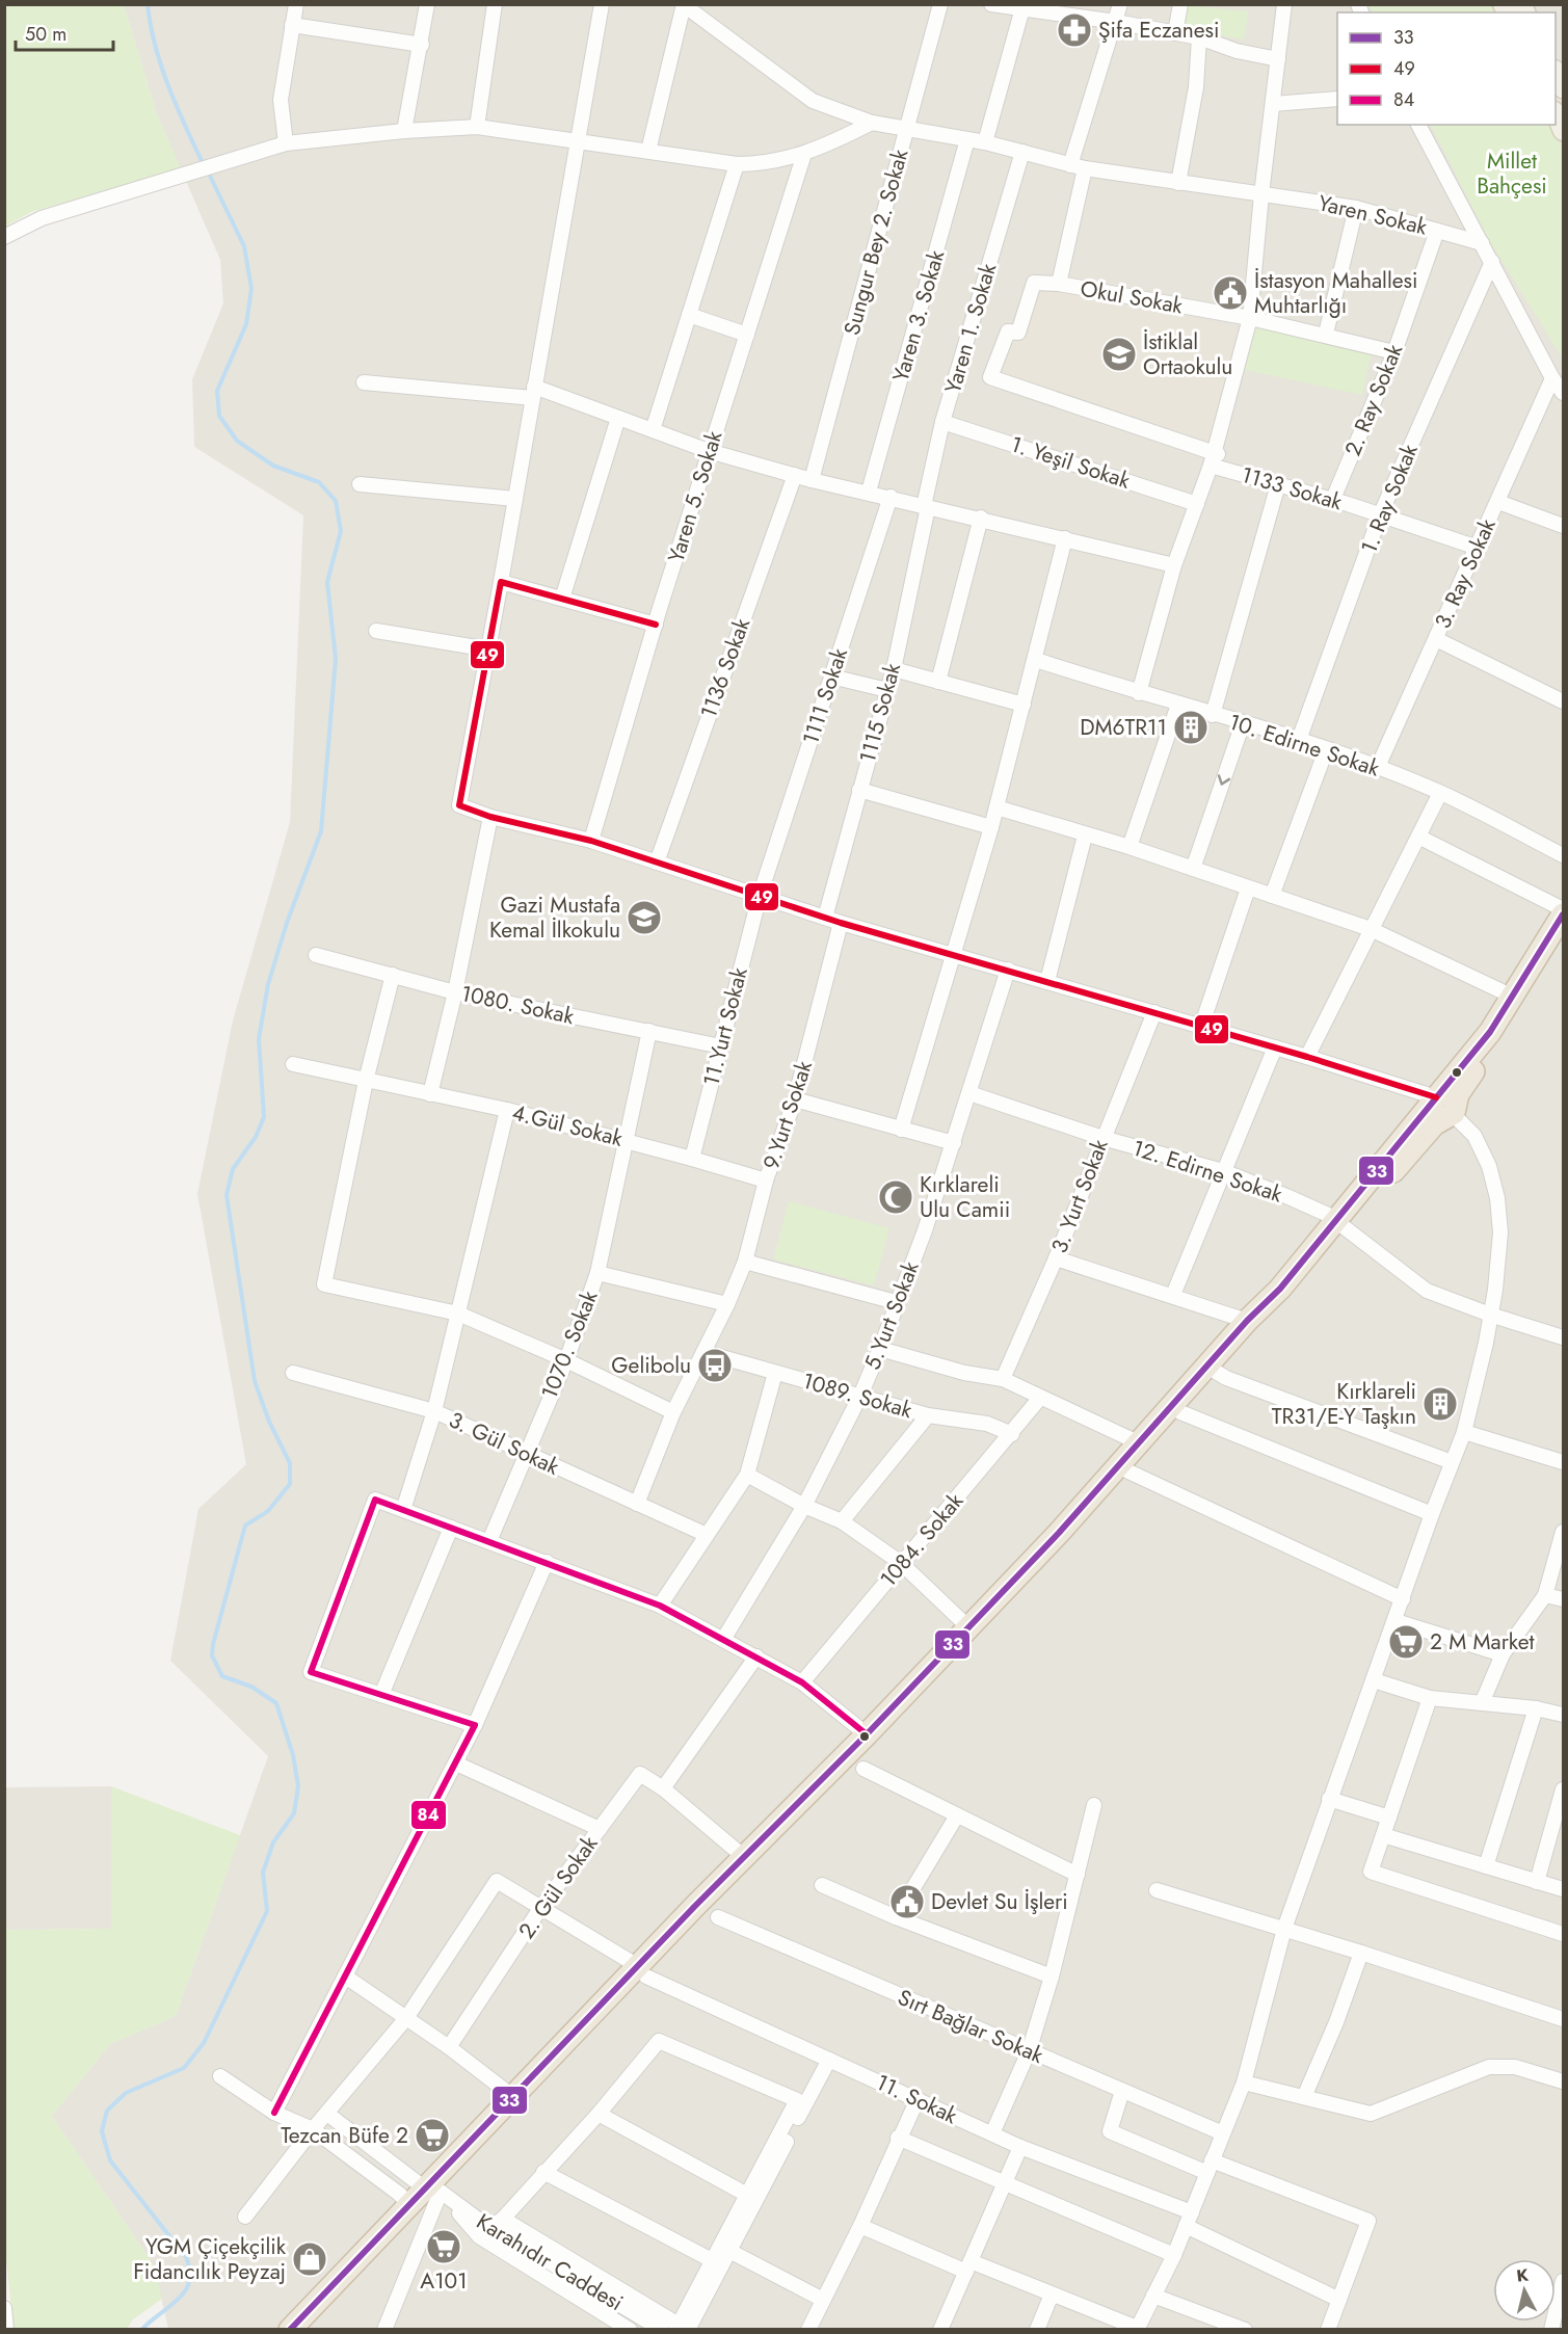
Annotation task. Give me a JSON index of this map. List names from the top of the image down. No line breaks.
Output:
{"streets":{"street":["Yaren Sokak","Sungur Bey 2. Sokak","Okul Sokak","Yaren 3. Sokak","Yaren 1. Sokak","2. Ray Sokak","1. Yeşil Sokak","1133 Sokak","Yaren 5. Sokak","1. Ray Sokak","3. Ray Sokak","1136 Sokak","1111 Sokak","1115 Sokak","10. Edirne Sokak","1080. Sokak","11.Yurt Sokak","9.Yurt Sokak","4.Gül Sokak","12. Edirne Sokak","3. Yurt Sokak","5.Yurt Sokak","1070. Sokak","1089. Sokak","3. Gül Sokak","1084. Sokak","2. Gül Sokak","Sırt Bağlar Sokak","11. Sokak","Karahıdır Caddesi"]},"crossings":[["Yaren Sokak","Sungur Bey 2. Sokak"],["Yaren Sokak","Okul Sokak"],["Yaren Sokak","Yaren 3. Sokak"],["Yaren Sokak","Yaren 1. Sokak"],["Yaren Sokak","2. Ray Sokak"],["Okul Sokak","2. Ray Sokak"],["Okul Sokak","1133 Sokak"],["Yaren 1. Sokak","1. Yeşil Sokak"],["Yaren 1. Sokak","1115 Sokak"],["2. Ray Sokak","1133 Sokak"],["1133 Sokak","1. Ray Sokak"],["1133 Sokak","3. Ray Sokak"],["1. Ray Sokak","10. Edirne Sokak"],["3. Ray Sokak","10. Edirne Sokak"],["1111 Sokak","11.Yurt Sokak"],["1080. Sokak","11.Yurt Sokak"],["1080. Sokak","1070. Sokak"],["11.Yurt Sokak","4.Gül Sokak"],["9.Yurt Sokak","4.Gül Sokak"],["9.Yurt Sokak","1089. Sokak"],["9.Yurt Sokak","3. Gül Sokak"],["4.Gül Sokak","1070. Sokak"],["12. Edirne Sokak","3. Yurt Sokak"],["12. Edirne Sokak","5.Yurt Sokak"],["5.Yurt Sokak","1089. Sokak"],["1070. Sokak","3. Gül Sokak"],["1089. Sokak","1084. Sokak"],["2. Gül Sokak","11. Sokak"]],"parks":["Millet Bahçesi"],"places":{"pharmacy":["Şifa Eczanesi"],"public building":["İstasyon Mahallesi Muhtarlığı","Devlet Su İşleri"],"school or university":["İstiklal Ortaokulu","Gazi Mustafa Kemal İlkokulu"],"building":["DM6TR11","Kırklareli TR31/E-Y Taşkın"],"mosque":["Kırklareli Ulu Camii"],"bus stop":["Gelibolu"],"supermarket":["2 M Market","Tezcan Büfe 2","A101"],"shop":["YGM Çiçekçilik Fidancılık Peyzaj"]},"lines":["transit line 49","transit line 33","transit line 84"],"legend":["33","49","84"],"scale_bar":"50 m","north":"top"}
